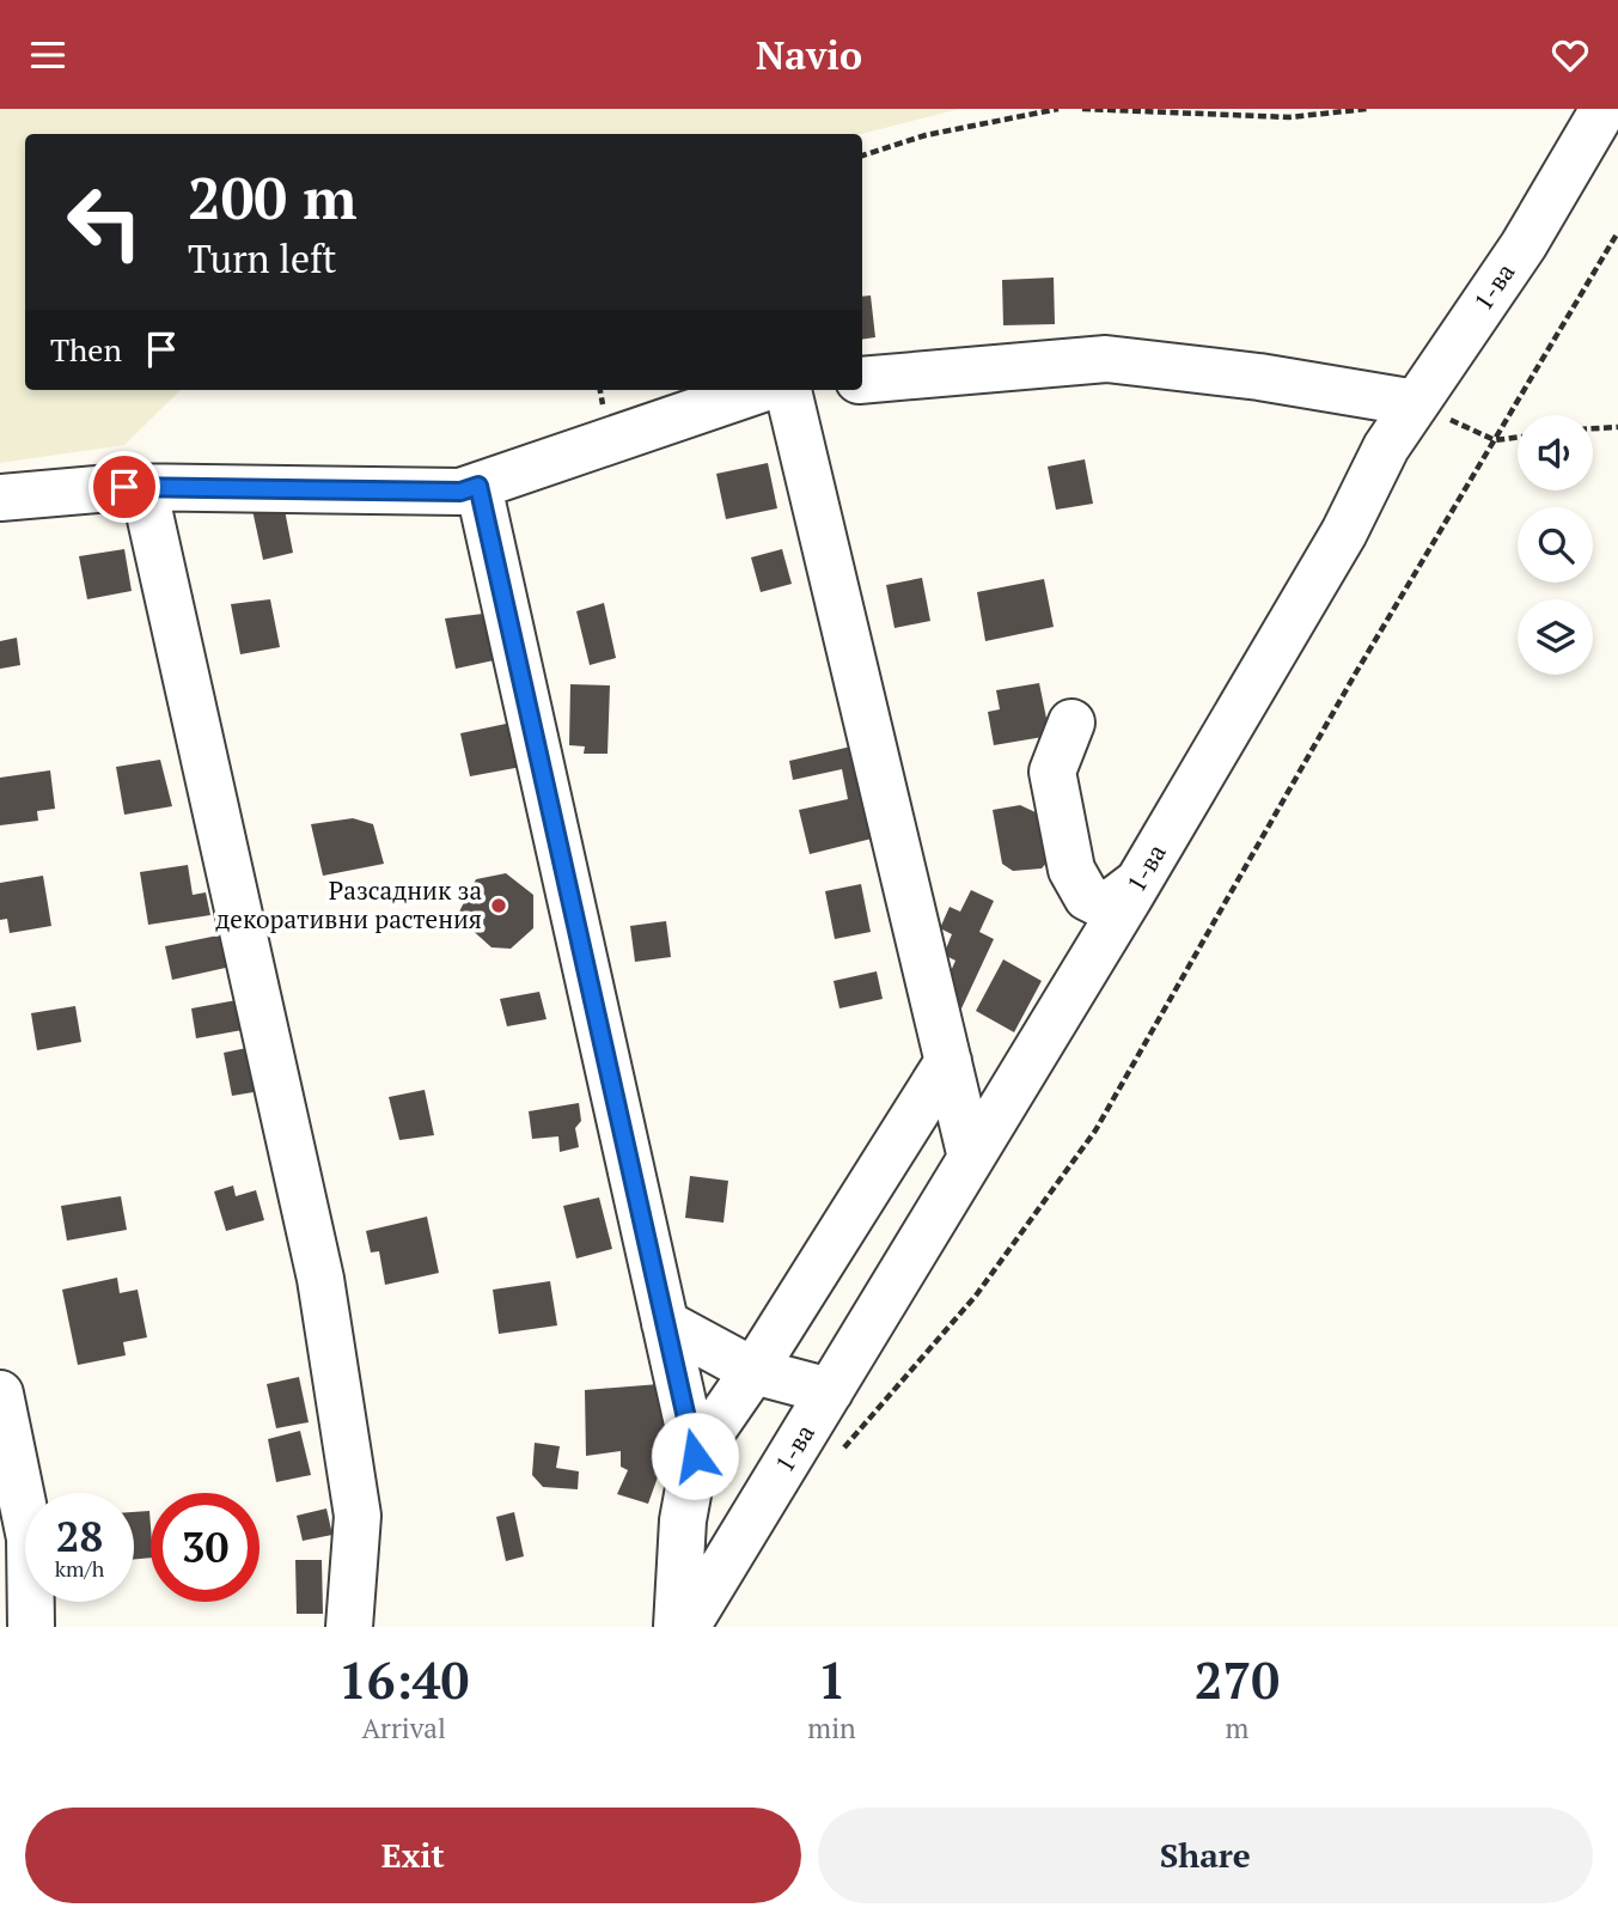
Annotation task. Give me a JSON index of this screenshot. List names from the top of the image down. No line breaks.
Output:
{"streets":{"street":["1-ва"]},"places":["Разсадник за декоративни растения"],"page":{"header":"Navio","turn":["200 m","Turn left"],"then":"Then","speed":"28 km/h","limit":"30","eta":["16:40","Arrival","1","min","270","m"],"buttons":["Exit","Share"]}}
